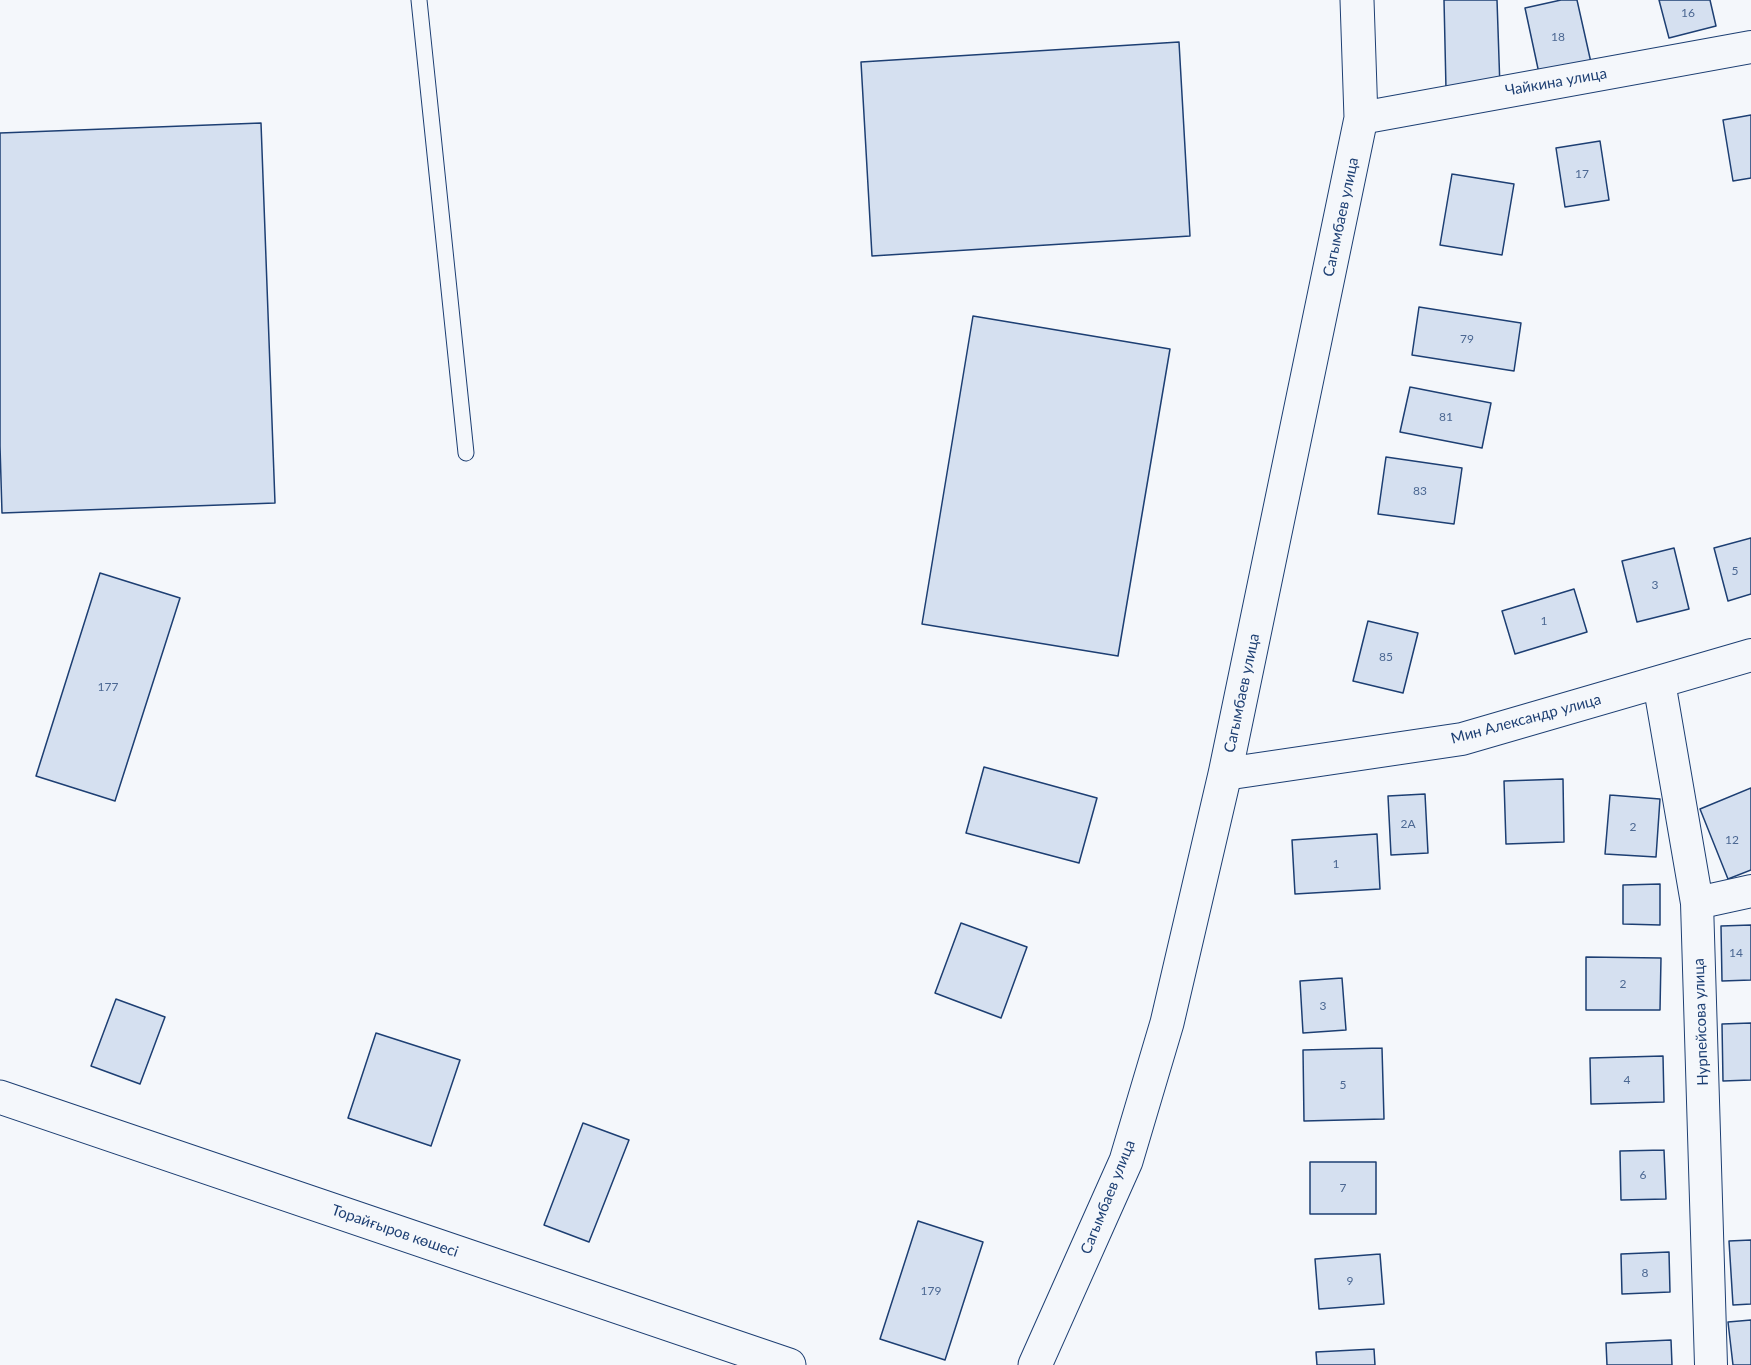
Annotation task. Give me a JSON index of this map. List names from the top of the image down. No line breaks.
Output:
{"streets":{"street":["Чайкина улица","Сагымбаев улица","Мин Александр улица","Нурпейсова улица","Торайғыров көшесі"]},"crossings":[["Чайкина улица","Сагымбаев улица"],["Сагымбаев улица","Мин Александр улица"],["Мин Александр улица","Нурпейсова улица"]],"house_numbers":["16","18","17","79","81","83","5","3","1","85","177","2А","2","12","1","14","2","3","4","5","6","7","8","9","179"]}
